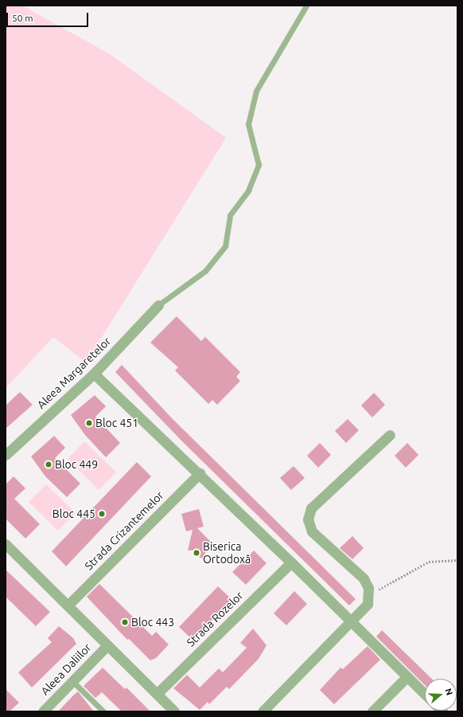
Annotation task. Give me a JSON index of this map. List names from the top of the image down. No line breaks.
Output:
{"streets":{"street":["Aleea Margaretelor","Strada Crizantemelor","Strada Rozelor","Aleea Daliilor"]},"places":["Bloc 451","Bloc 449","Bloc 445","Biserica Ortodoxă","Bloc 443"],"scale_bar":"50 m","north":"right"}
